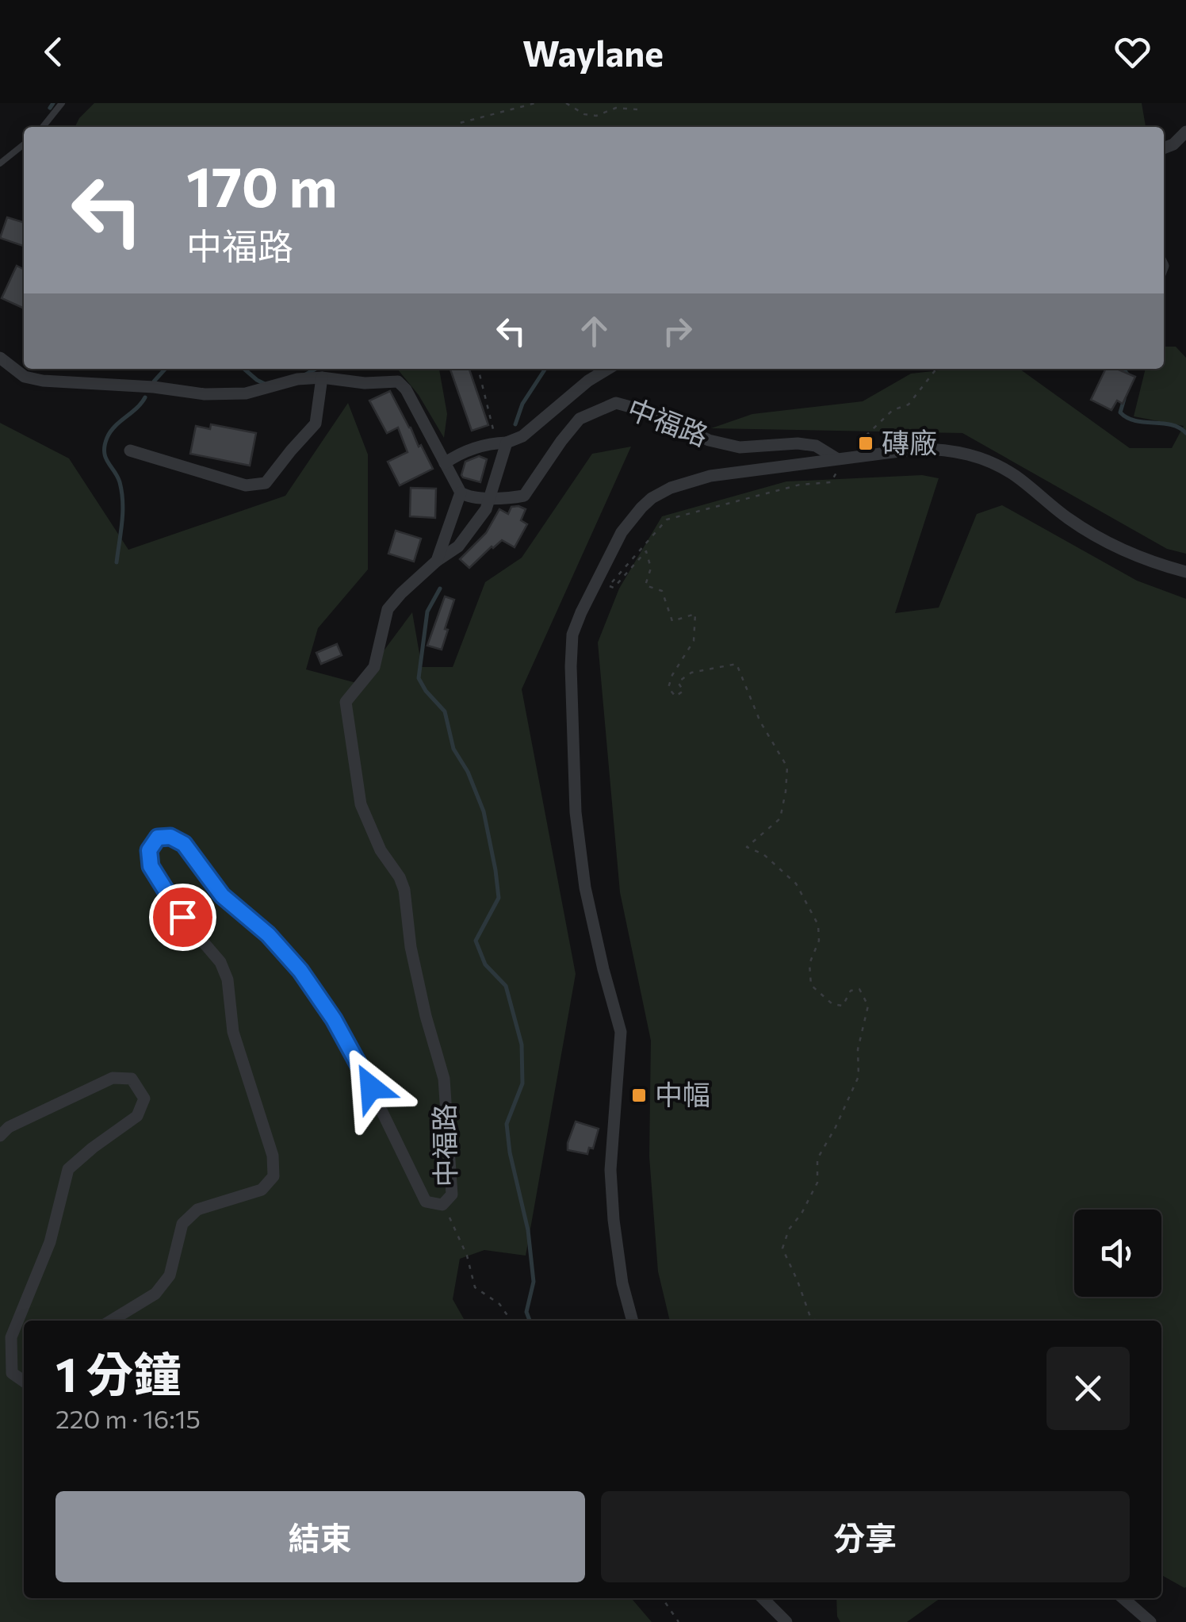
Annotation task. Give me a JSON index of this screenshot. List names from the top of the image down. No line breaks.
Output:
{"streets":{"street":["中福路"]},"places":{"transit":["磚廠","中幅"]},"page":{"header":"Waylane","turn":["170 m","中福路"],"heading":["1 分鐘","220 m · 16:15"],"buttons":["結束","分享"]}}
